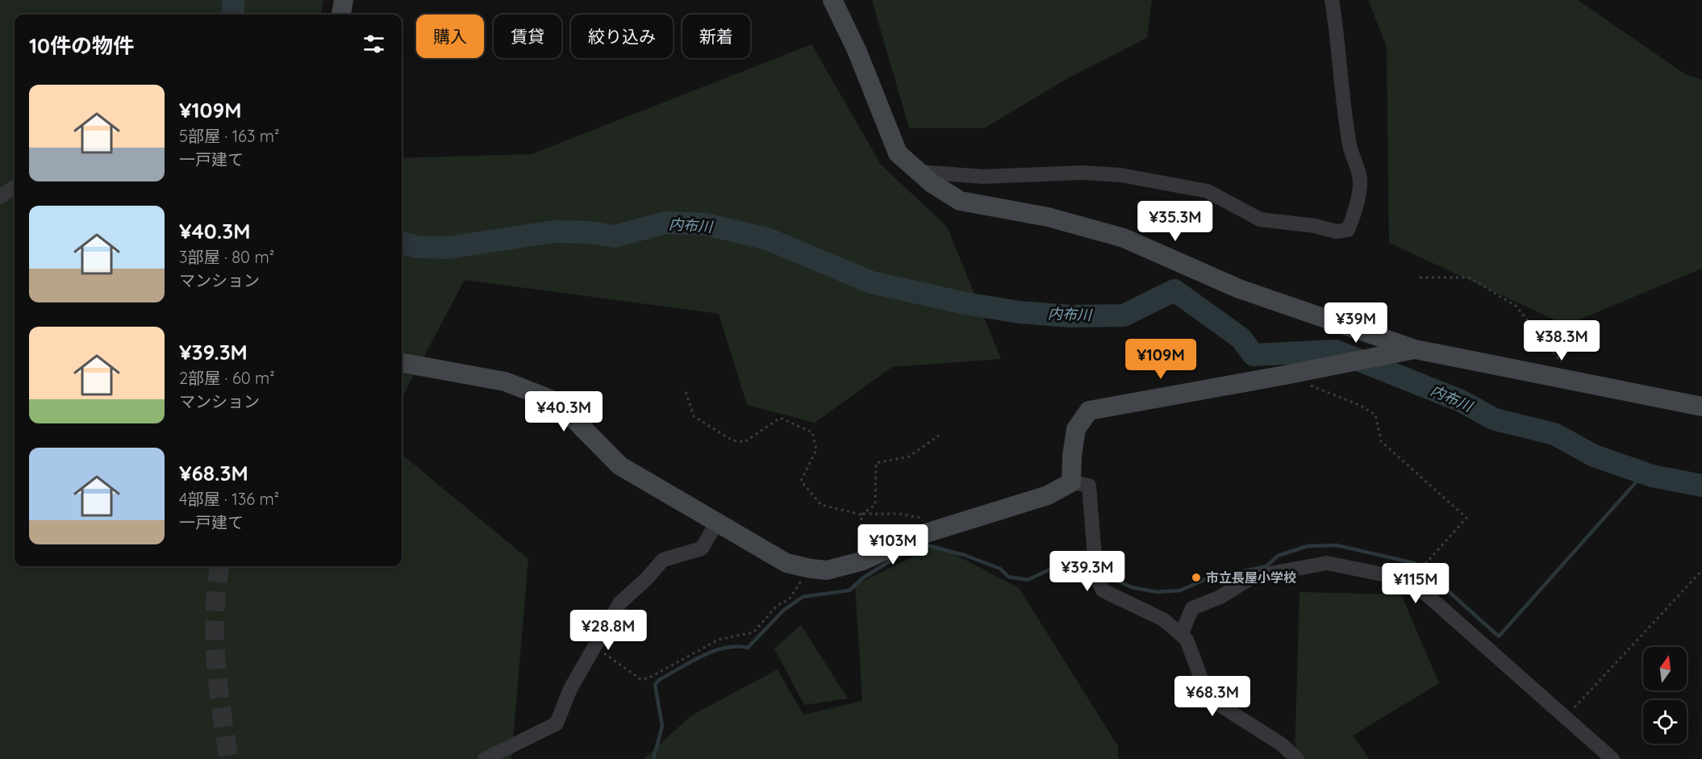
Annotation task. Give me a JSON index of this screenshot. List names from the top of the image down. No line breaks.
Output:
{"water":["内布川"],"places":["市立長屋小学校"],"north":"top","page":{"chip":["購入","賃貸","絞り込み","新着"],"heading":"10件の物件","list":[{"name":"¥109M","note":"5部屋 · 163 m² · 一戸建て"},{"name":"¥40.3M","note":"3部屋 · 80 m² · マンション"},{"name":"¥39.3M","note":"2部屋 · 60 m² · マンション"},{"name":"¥68.3M","note":"4部屋 · 136 m² · 一戸建て"}],"price":["¥35.3M","¥39M","¥38.3M","¥109M","¥40.3M","¥103M","¥39.3M","¥115M","¥28.8M","¥68.3M"]}}
